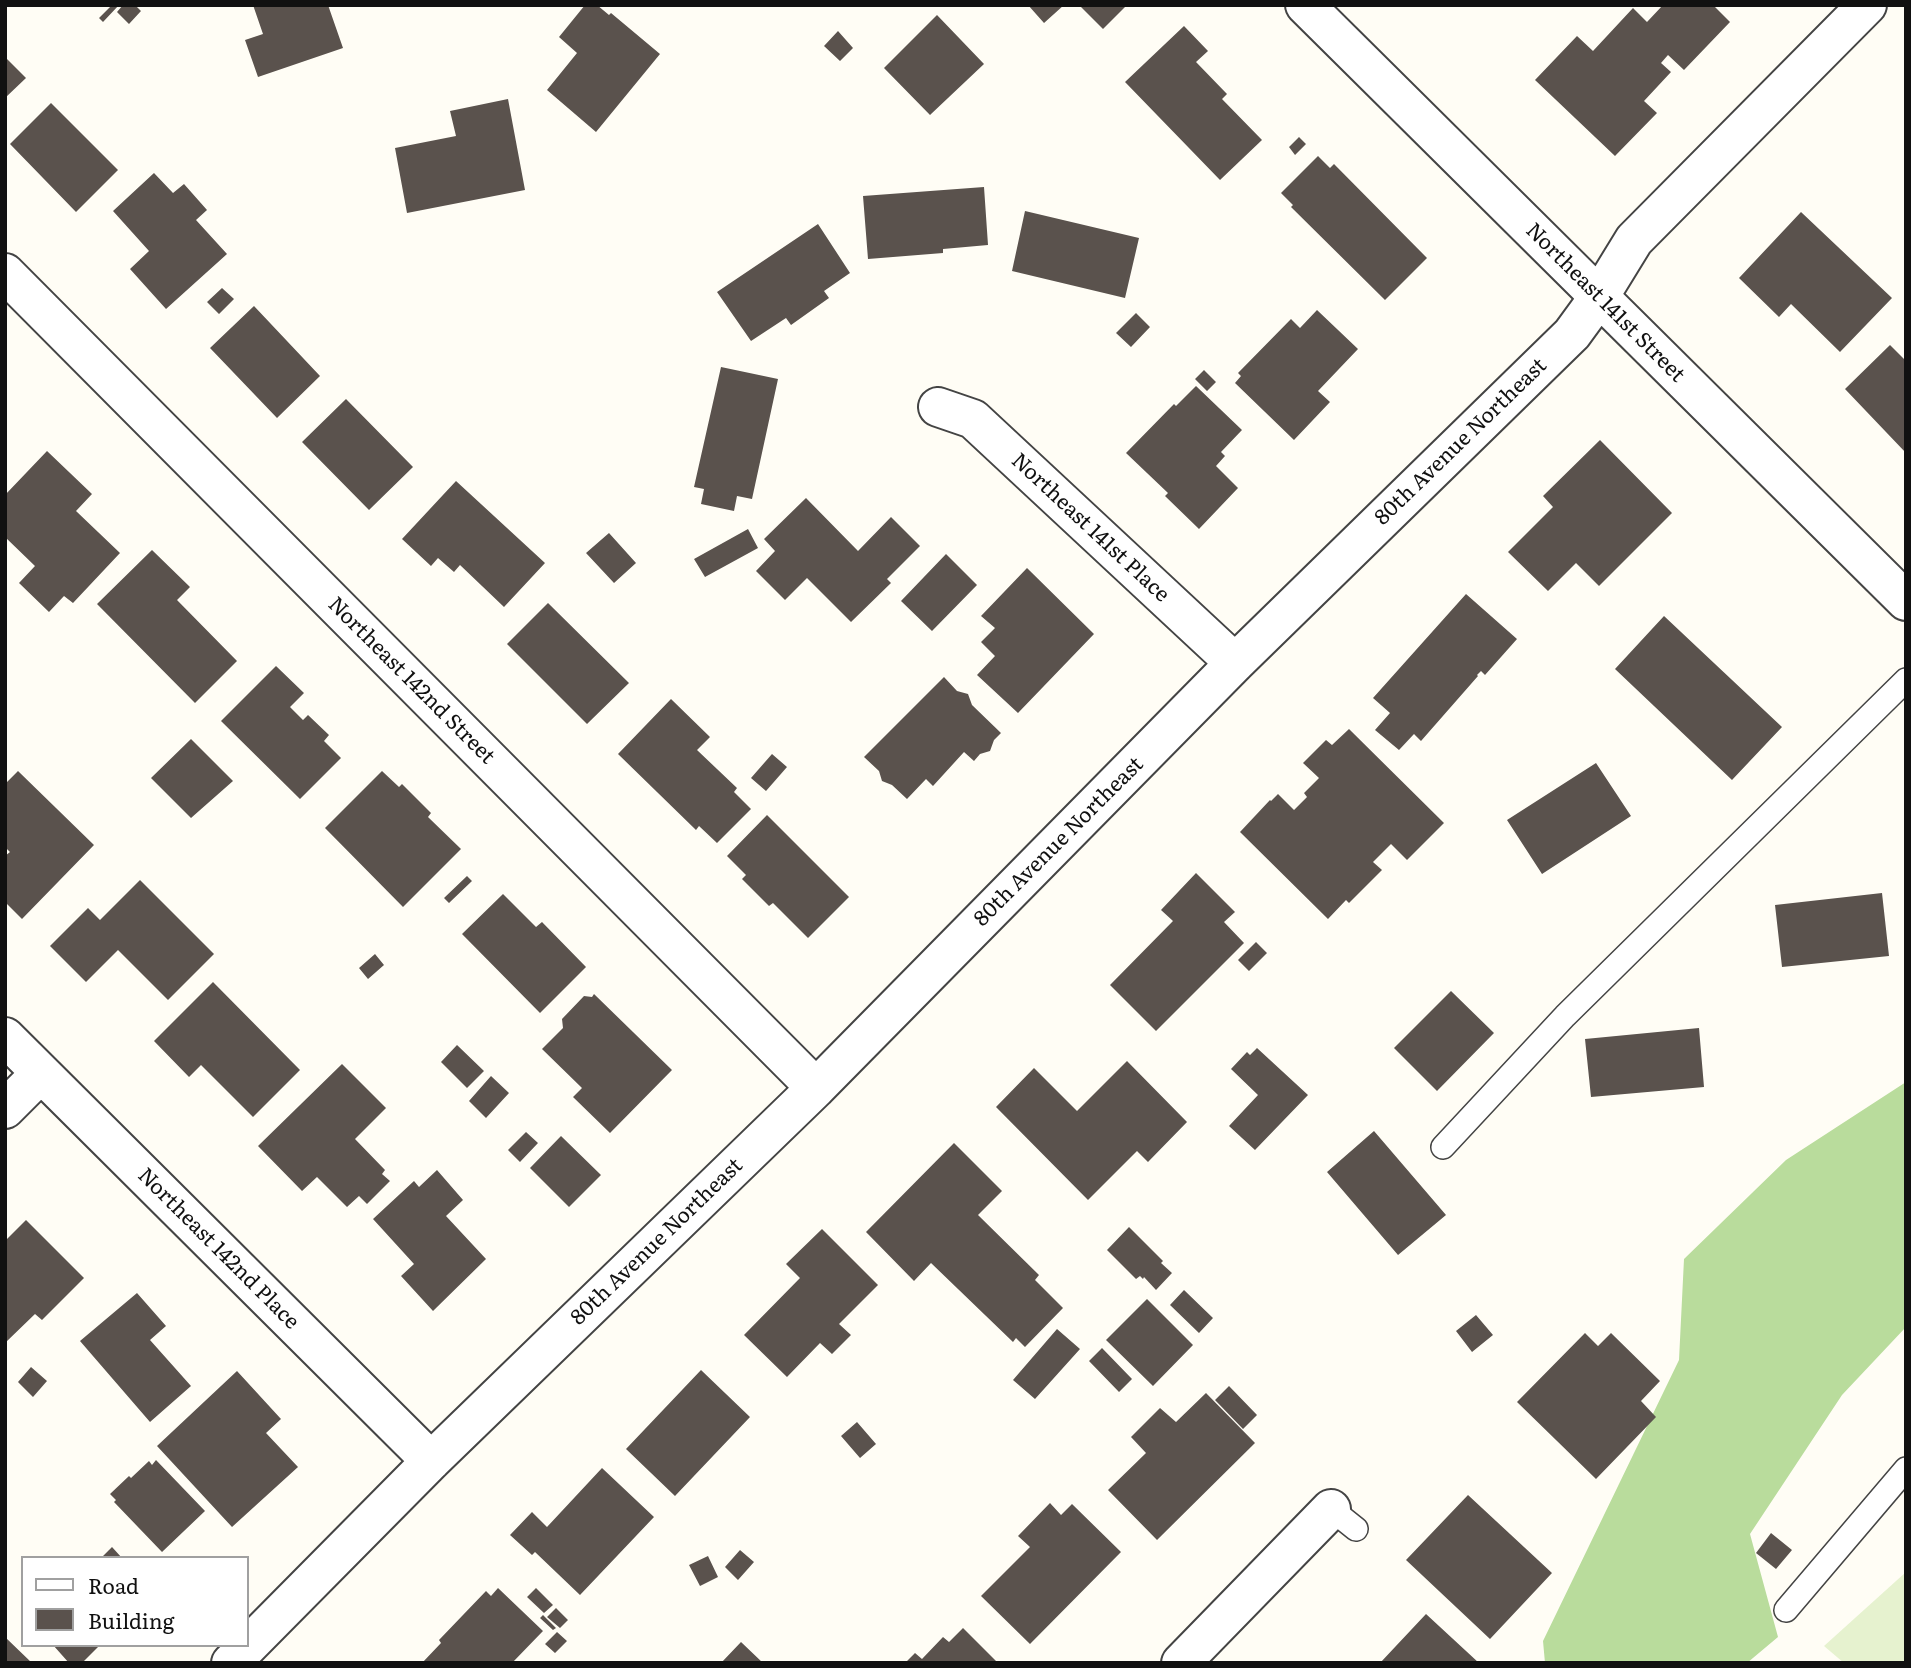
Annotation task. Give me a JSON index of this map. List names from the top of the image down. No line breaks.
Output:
{"streets":{"street":["Northeast 141st Street","80th Avenue Northeast","Northeast 141st Place","Northeast 142nd Street","Northeast 142nd Place"]},"crossings":[["Northeast 141st Street","80th Avenue Northeast"],["80th Avenue Northeast","Northeast 141st Place"],["80th Avenue Northeast","Northeast 142nd Street"],["80th Avenue Northeast","Northeast 142nd Place"]],"legend":["Road","Building"]}
